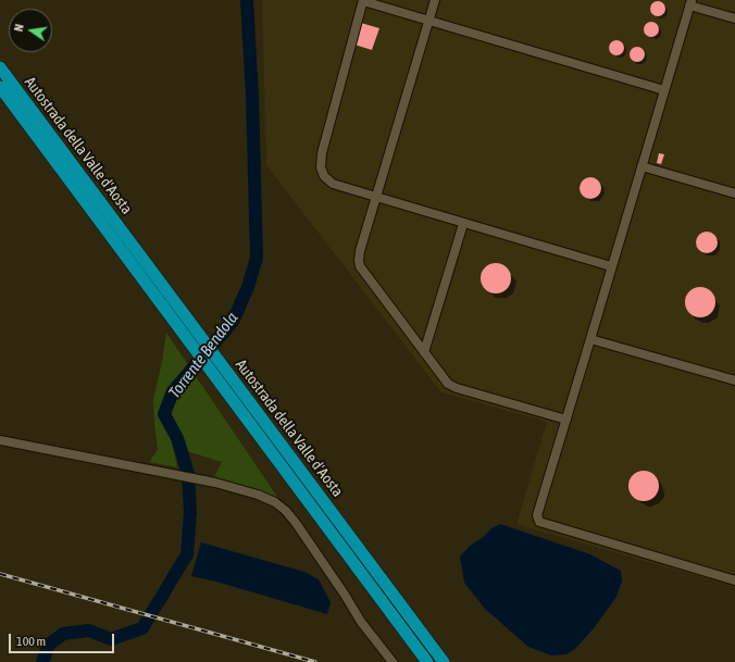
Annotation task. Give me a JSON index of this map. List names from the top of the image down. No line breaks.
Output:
{"streets":{"highway":["Autostrada della Valle d'Aosta"]},"water":["Torrente Bendola"],"scale_bar":"100 m","north":"left"}
